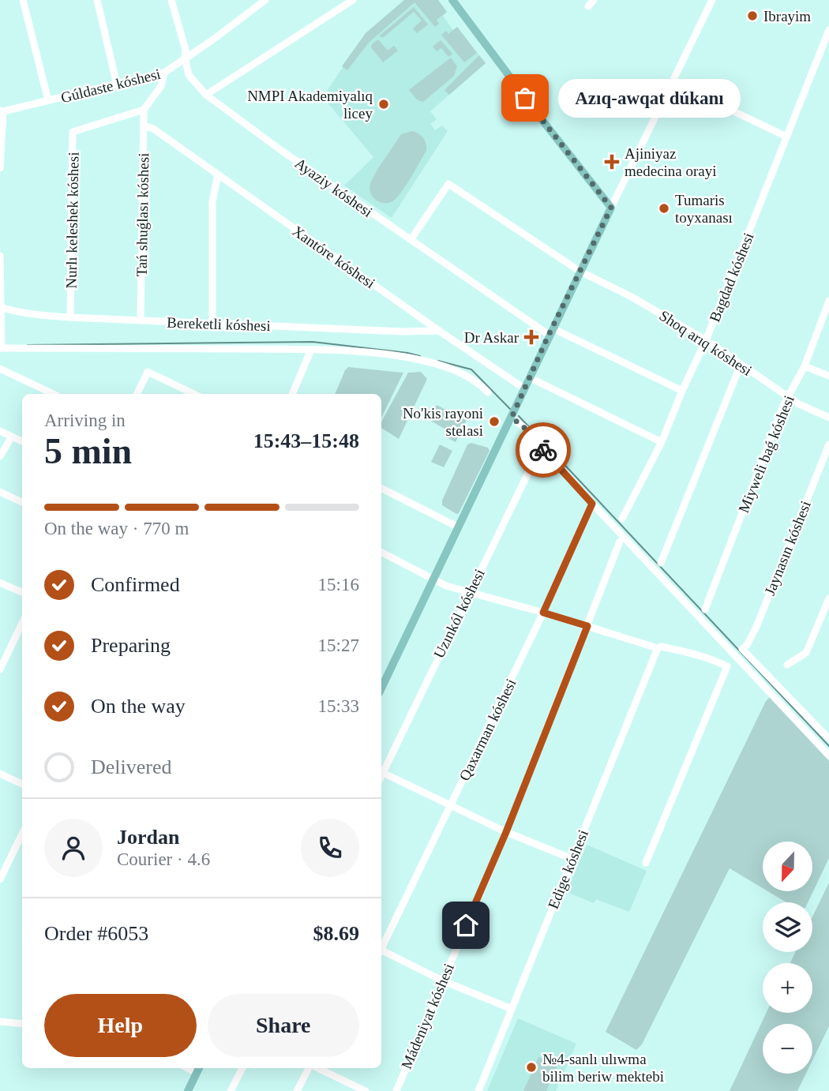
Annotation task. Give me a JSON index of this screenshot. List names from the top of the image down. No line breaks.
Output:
{"streets":{"street":["Gúldaste kóshesi","Ayaziy kóshesi","Tań shuǵlası kóshesi","Nurlı keleshek kóshesi","Xantóre kóshesi","Bagdad kóshesi","Bereketli kóshesi","Shoq arıq kóshesi","Miyweli baǵ kóshesi","Jaynasın kóshesi","Uzınkól kóshesi","Qaxarman kóshesi","Edige kóshesi","Mádeniyat kóshesi"]},"crossings":[["Gúldaste kóshesi","Ayaziy kóshesi"],["Ayaziy kóshesi","Bagdad kóshesi"],["Ayaziy kóshesi","Shoq arıq kóshesi"],["Tań shuǵlası kóshesi","Nurlı keleshek kóshesi"],["Tań shuǵlası kóshesi","Xantóre kóshesi"],["Tań shuǵlası kóshesi","Bereketli kóshesi"],["Nurlı keleshek kóshesi","Bereketli kóshesi"],["Xantóre kóshesi","Bereketli kóshesi"],["Bagdad kóshesi","Shoq arıq kóshesi"],["Shoq arıq kóshesi","Miyweli baǵ kóshesi"]],"places":{"other":["Ibrayim","Azıq-awqat dúkanı","NMPI Akademiyalıq licey","Tumaris toyxanası","No'kis rayoni stelasi","№4-sanlı ulıwma bilim beriw mektebi"],"health":["Ajiniyaz medecina orayi","Dr Askar"]},"north":"bottom","page":{"bubble":"Azıq-awqat dúkanı","heading":["5 min","Arriving in","15:43–15:48"],"panel":["Jordan","Courier · 4.6","Order #6053","$8.69"],"bar":"On the way · 770 m","list":[["Confirmed","15:16"],["Preparing","15:27"],["On the way","15:33"],"Delivered"],"map_buttons":["+","−"],"buttons":["Help","Share"]}}
